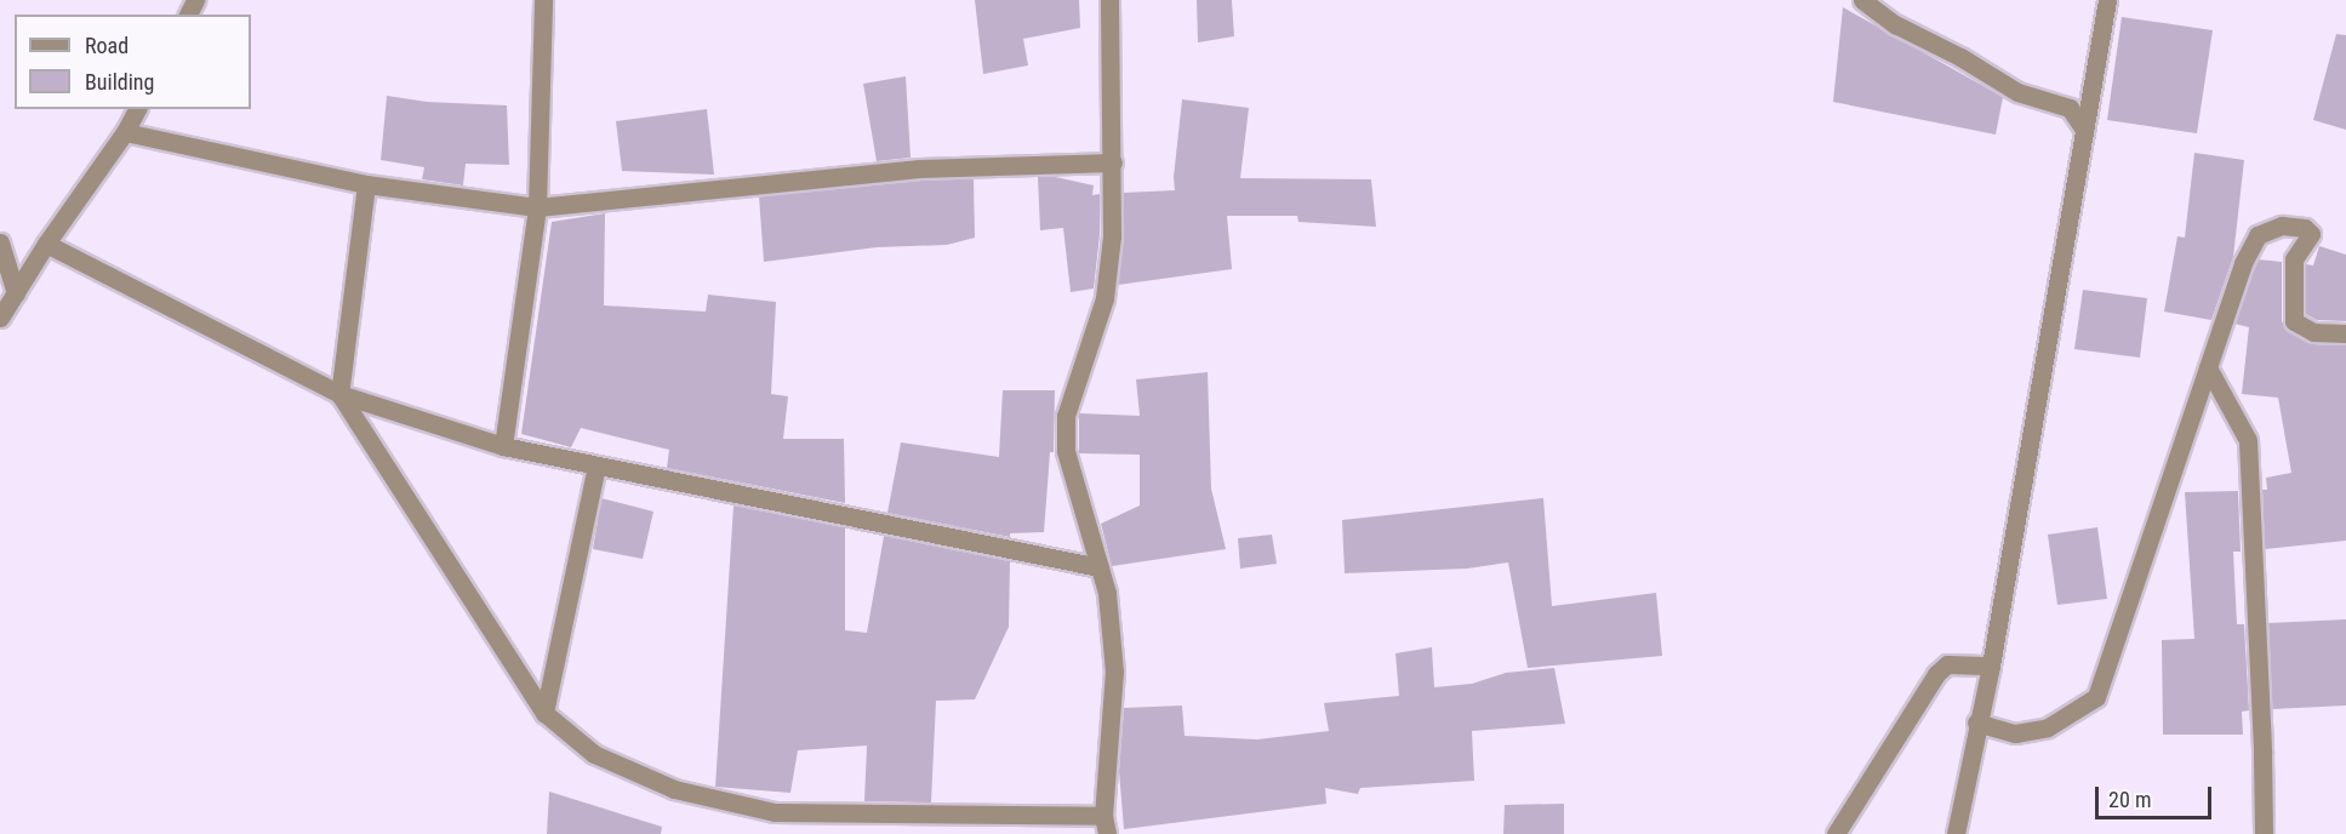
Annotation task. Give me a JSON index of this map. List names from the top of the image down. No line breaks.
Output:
{"legend":["Road","Building"],"scale_bar":"20 m"}
